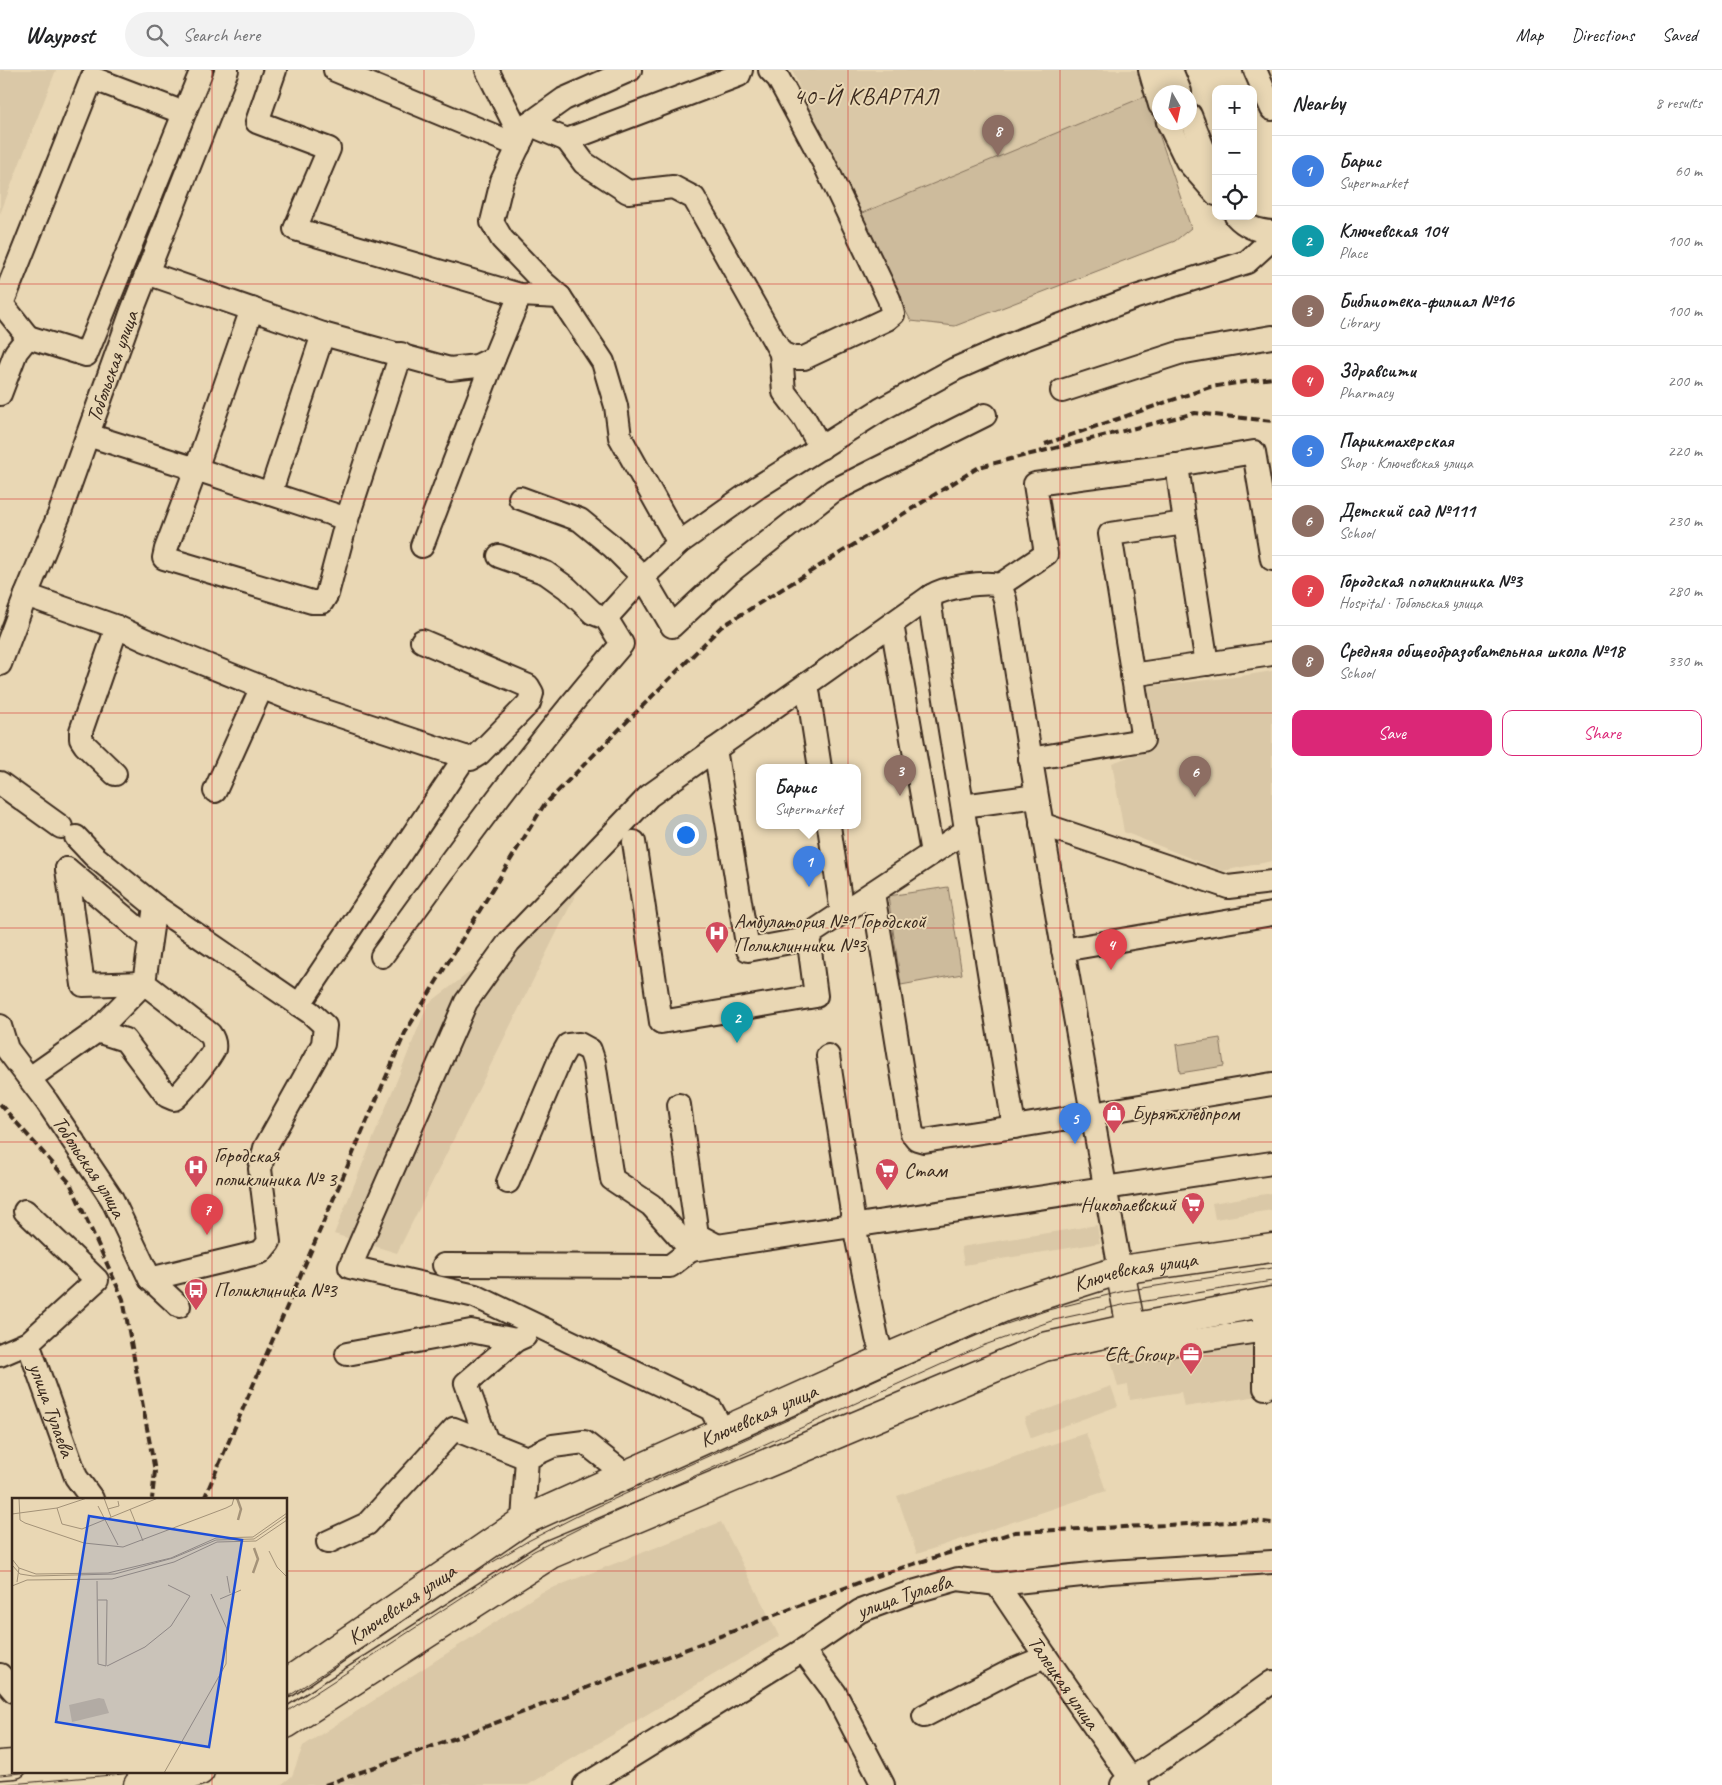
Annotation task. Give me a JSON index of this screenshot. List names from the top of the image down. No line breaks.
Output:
{"streets":{"main road":["Ключевская улица"],"street":["Тобольская улица","улица Тулаева","Талецкая улица"]},"crossings":[["улица Тулаева","Талецкая улица"]],"districts":["40-Й КВАРТАЛ"],"places":{"hospital":["Амбулатория №1 Городской Поликлинники №3","Городская поликлиника № 3"],"shop":["Бурятхлебпром"],"supermarket":["Стам","Николаевский"],"bus stop":["Поликлиника №3"],"office":["Eft Group"]},"north":"bottom","page":{"header":"Waypost","search":"Search here","nav":["Map","Directions","Saved"],"heading":["Nearby","8 results"],"map_buttons":["+","−"],"pins":["8","3","6","1","4","2","5","7"],"list":[{"mark":"1","name":"Барис","note":"Supermarket","value":"60 m"},{"mark":"2","name":"Ключевская 104","note":"Place","value":"100 m"},{"mark":"3","name":"Библиотека-филиал №16","note":"Library","value":"100 m"},{"mark":"4","name":"Здравсити","note":"Pharmacy","value":"200 m"},{"mark":"5","name":"Парикмахерская","note":"Shop · Ключевская улица","value":"220 m"},{"mark":"6","name":"Детский сад №111","note":"School","value":"230 m"},{"mark":"7","name":"Городская поликлиника №3","note":"Hospital · Тобольская улица","value":"280 m"},{"mark":"8","name":"Средняя общеобразовательная школа №18","note":"School","value":"330 m"}],"buttons":["Save","Share"],"popup":["Барис","Supermarket"]}}
